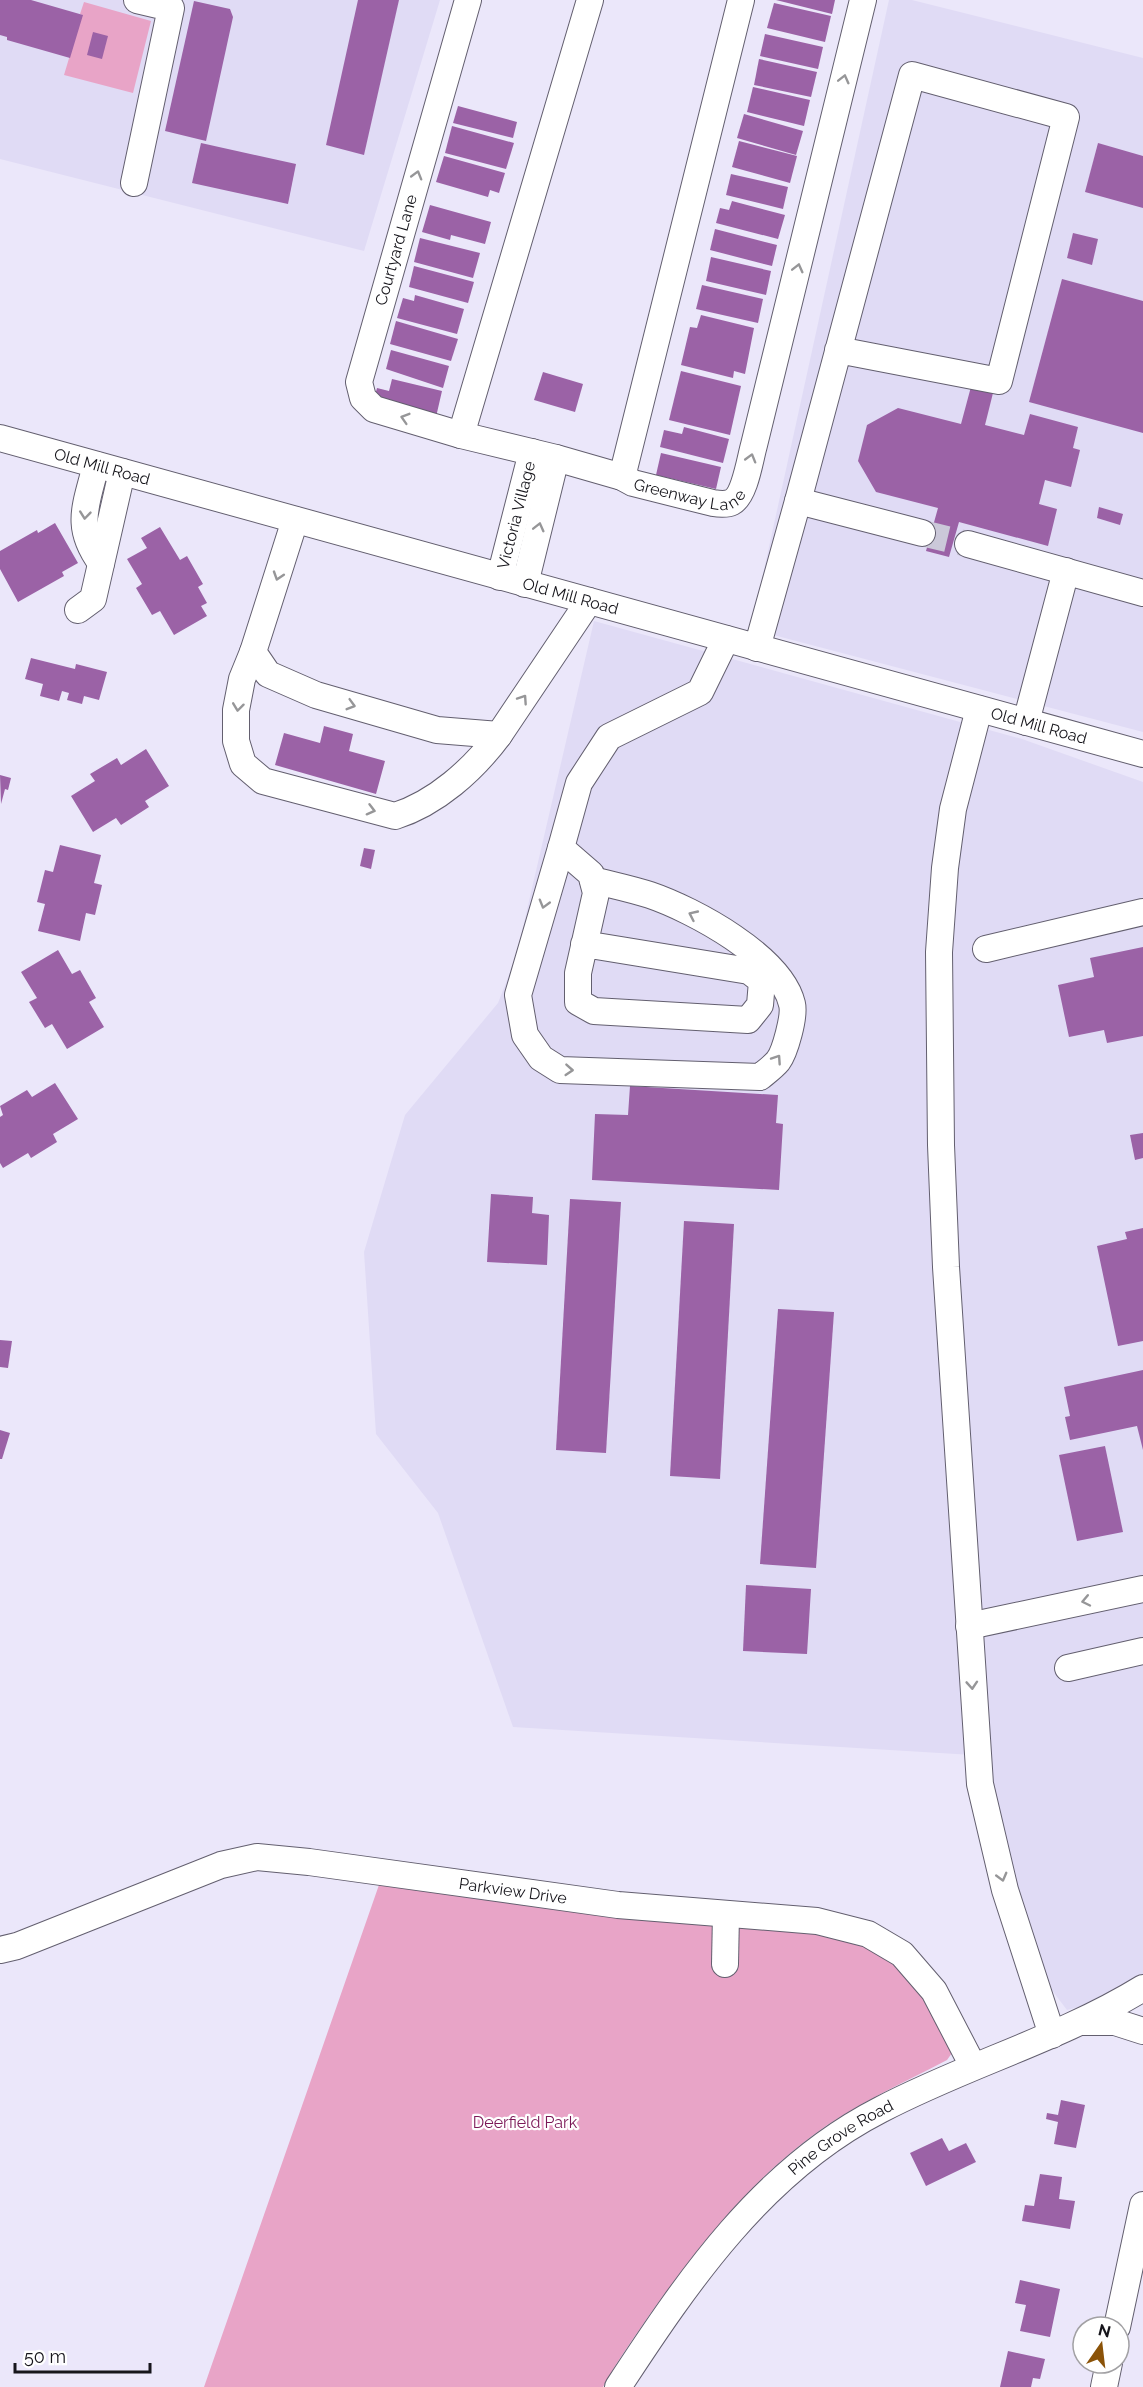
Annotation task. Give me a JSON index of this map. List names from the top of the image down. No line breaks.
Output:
{"streets":{"street":["Courtyard Lane","Old Mill Road","Greenway Lane","Victoria Village","Parkview Drive","Pine Grove Road"]},"crossings":[["Courtyard Lane","Greenway Lane"],["Courtyard Lane","Victoria Village"],["Old Mill Road","Victoria Village"],["Parkview Drive","Pine Grove Road"]],"parks":["Deerfield Park"],"scale_bar":"50 m","north":"top"}
